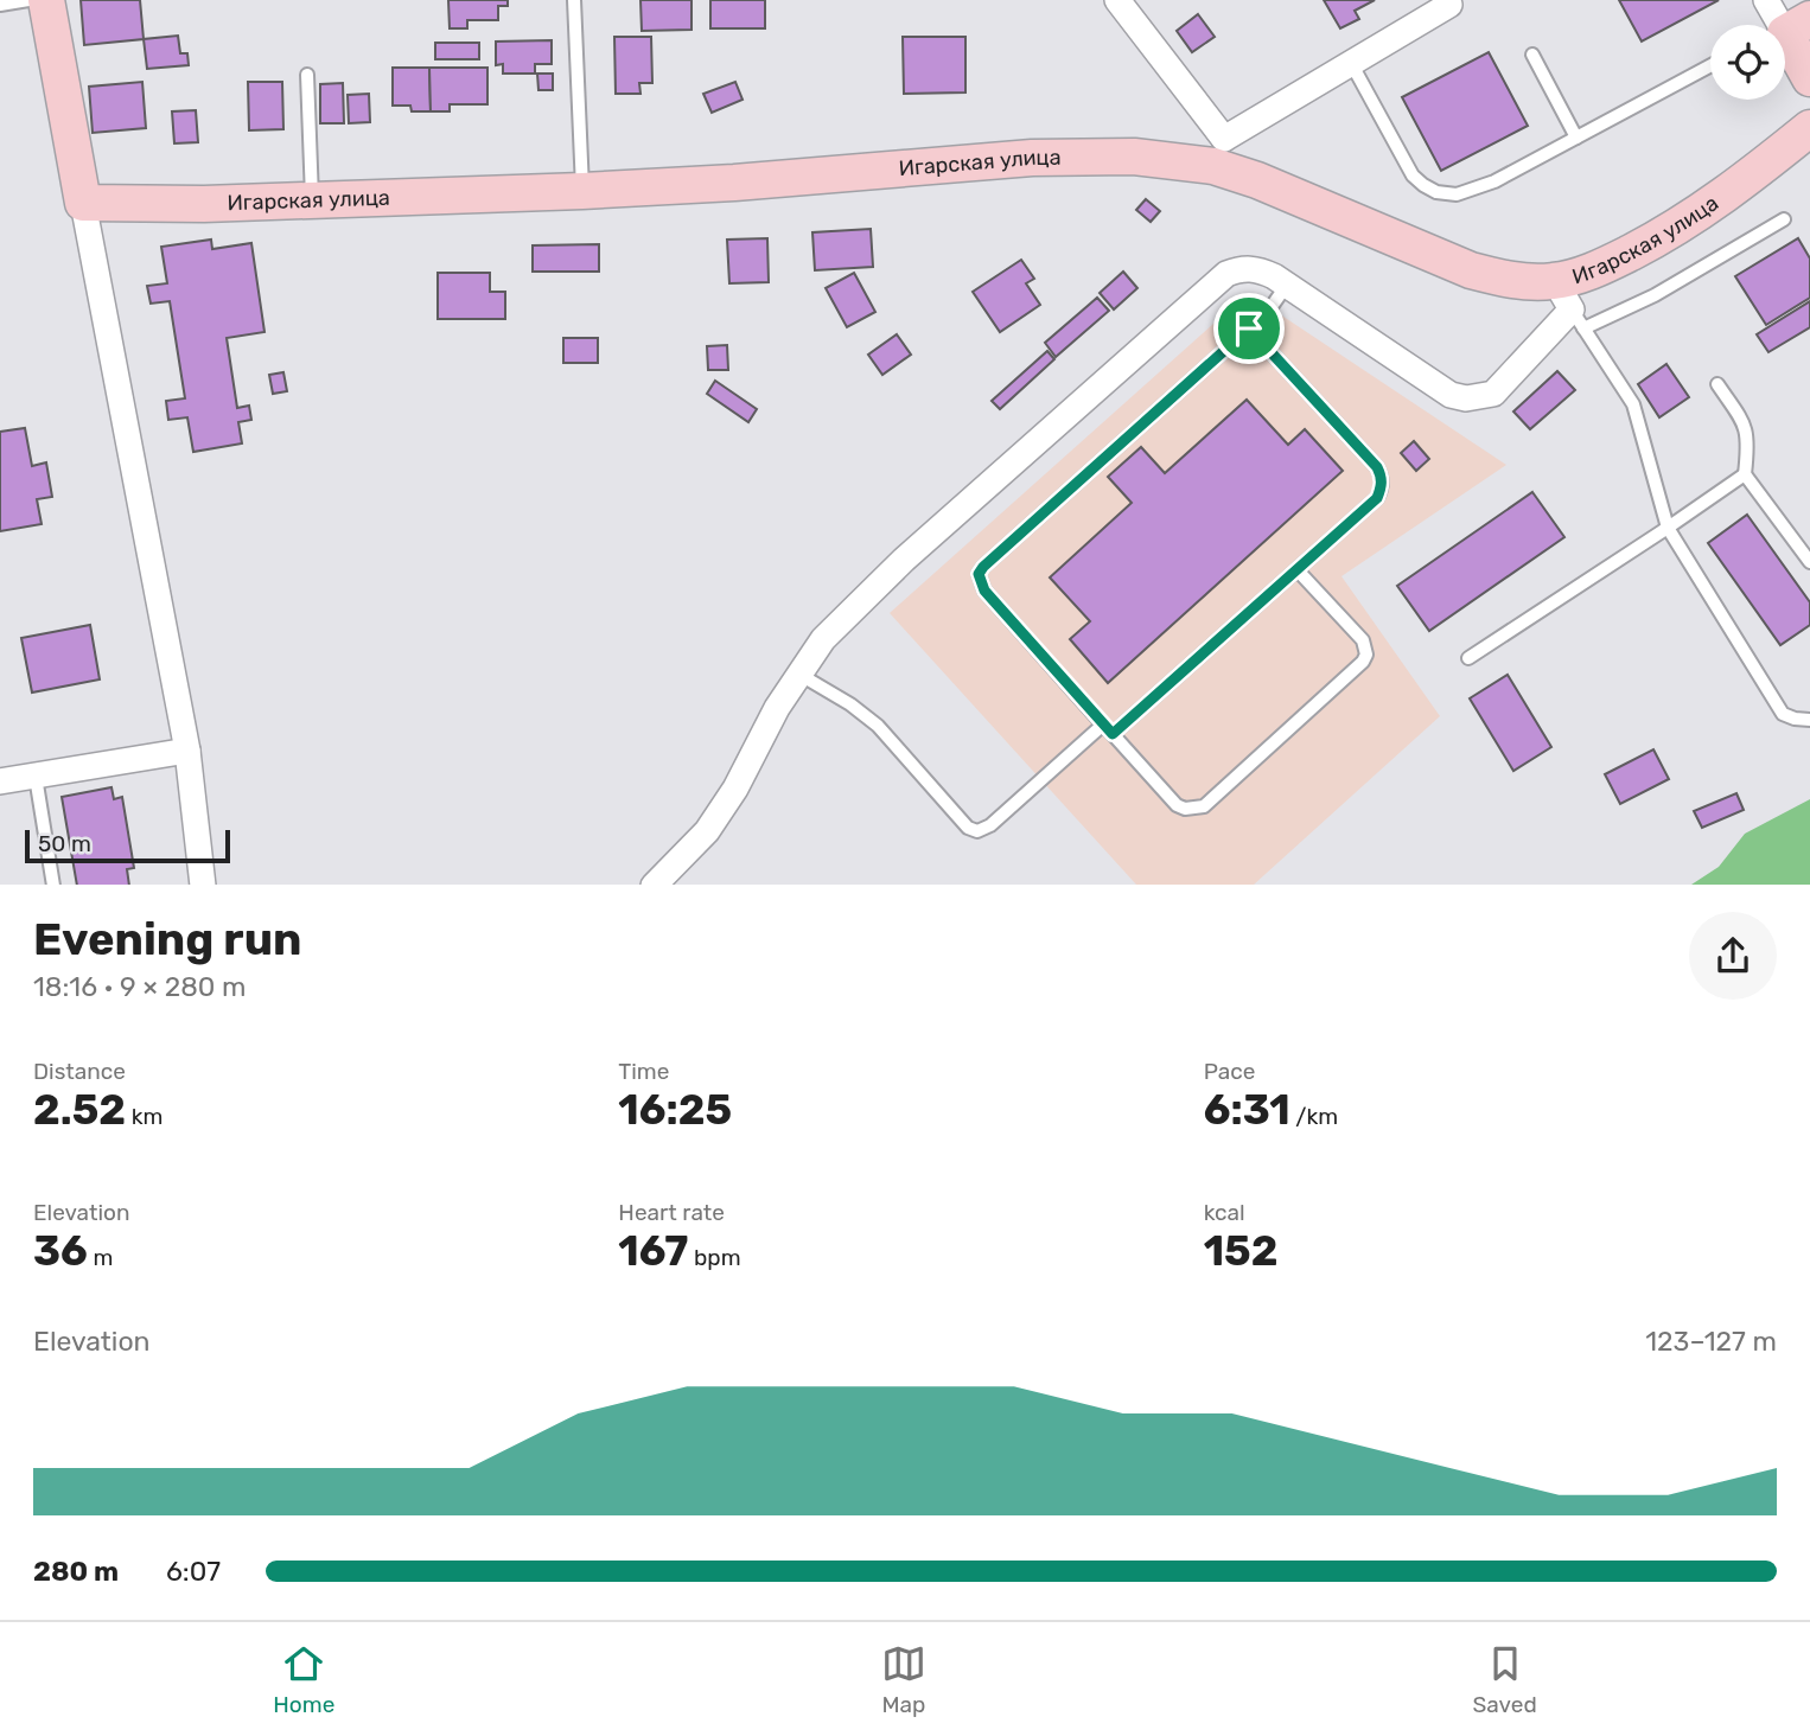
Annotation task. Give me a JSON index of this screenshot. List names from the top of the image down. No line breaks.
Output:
{"streets":{"street":["Игарская улица"]},"scale_bar":"50 m","page":{"scale":"50 m","heading":["Evening run","18:16 · 9 × 280 m"],"stats":[["Distance","2.52 km"],["Time","16:25"],["Pace","6:31 /km"],["Elevation","36 m"],["Heart rate","167 bpm"],["kcal","152"]],"chart":["Elevation","123–127 m"],"list":[{"name":"280 m","note":"6:07"}],"tabs":["Home","Map","Saved"]}}
